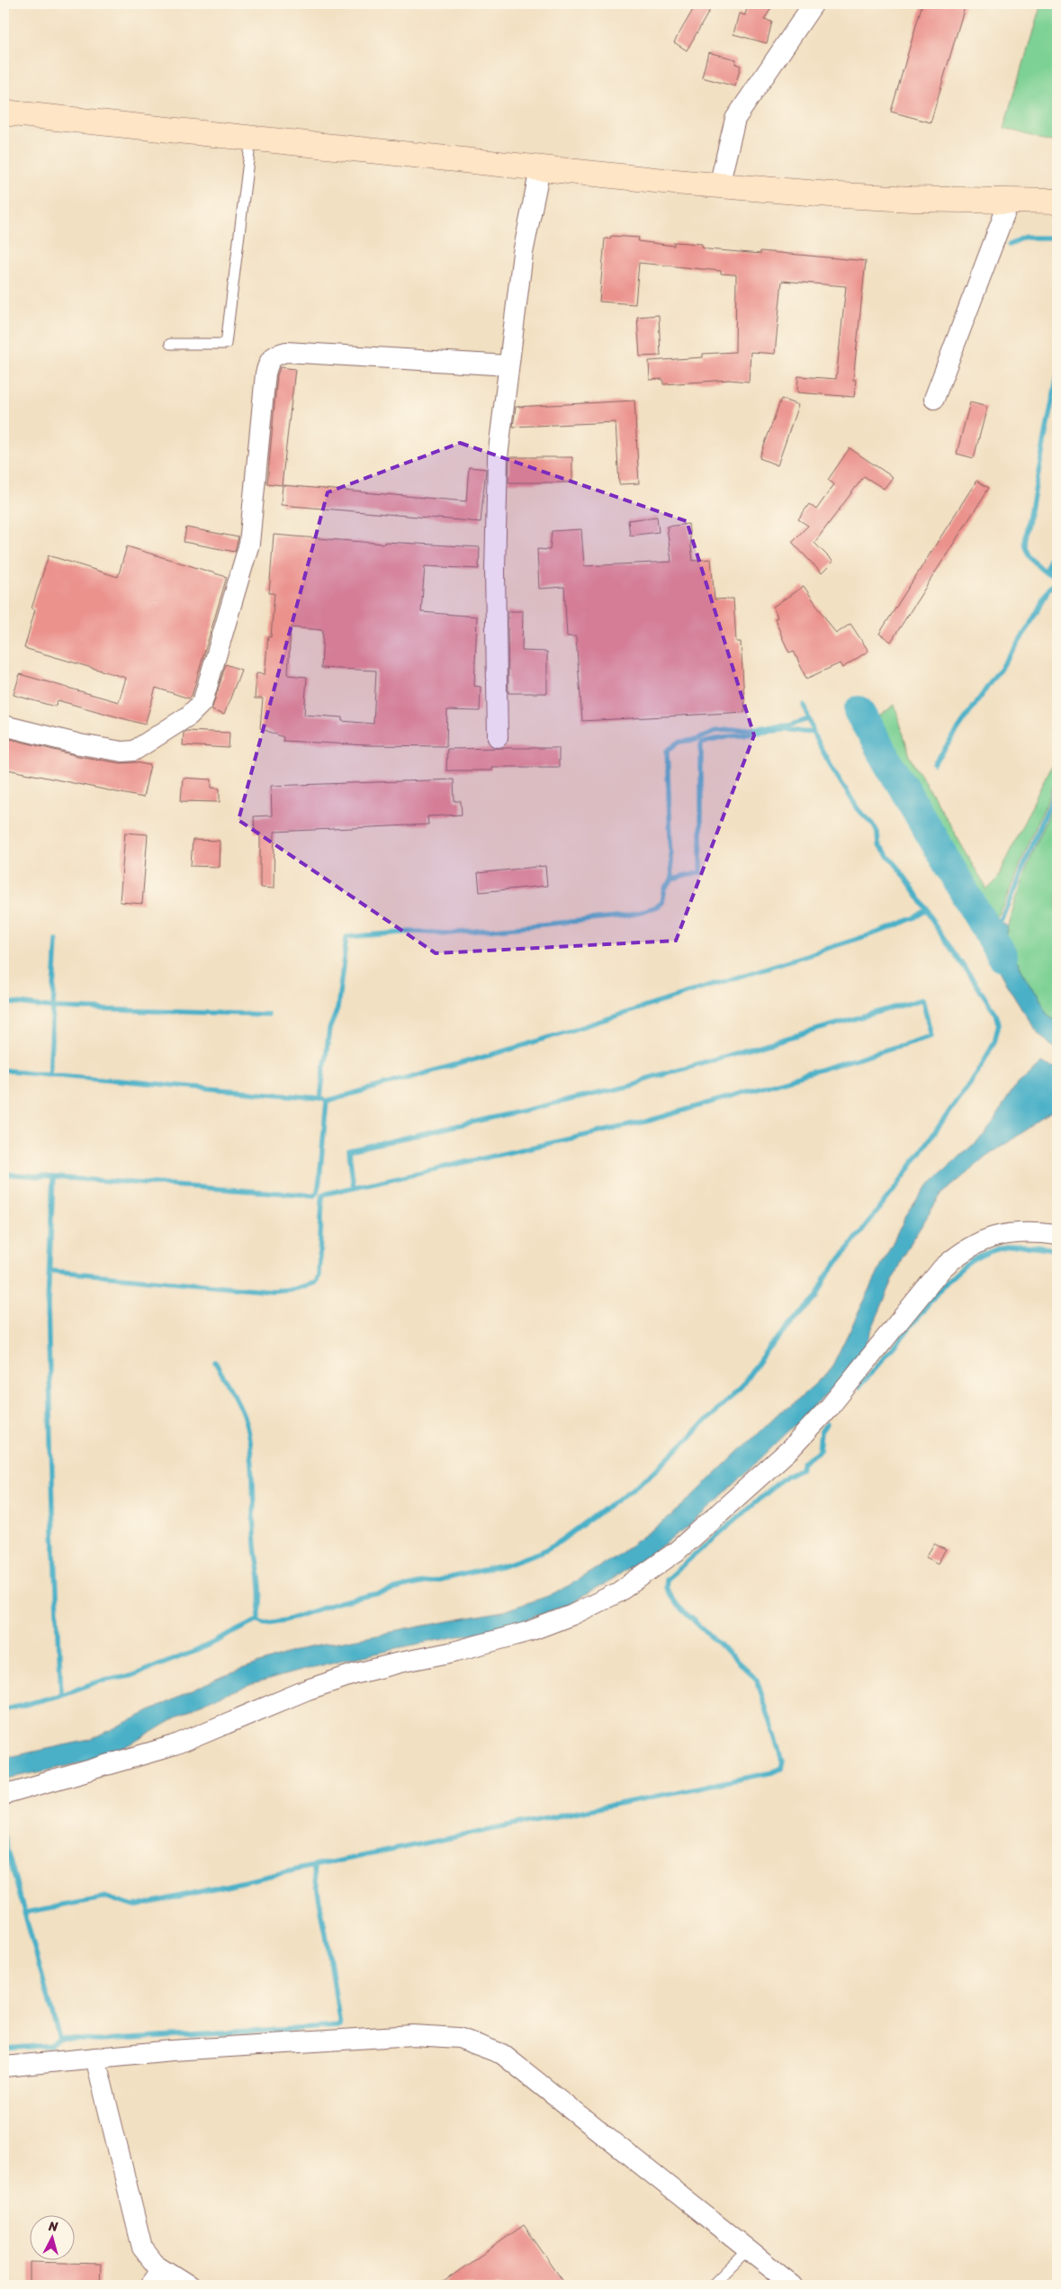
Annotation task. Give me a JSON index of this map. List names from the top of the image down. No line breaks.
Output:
{"north":"top"}
